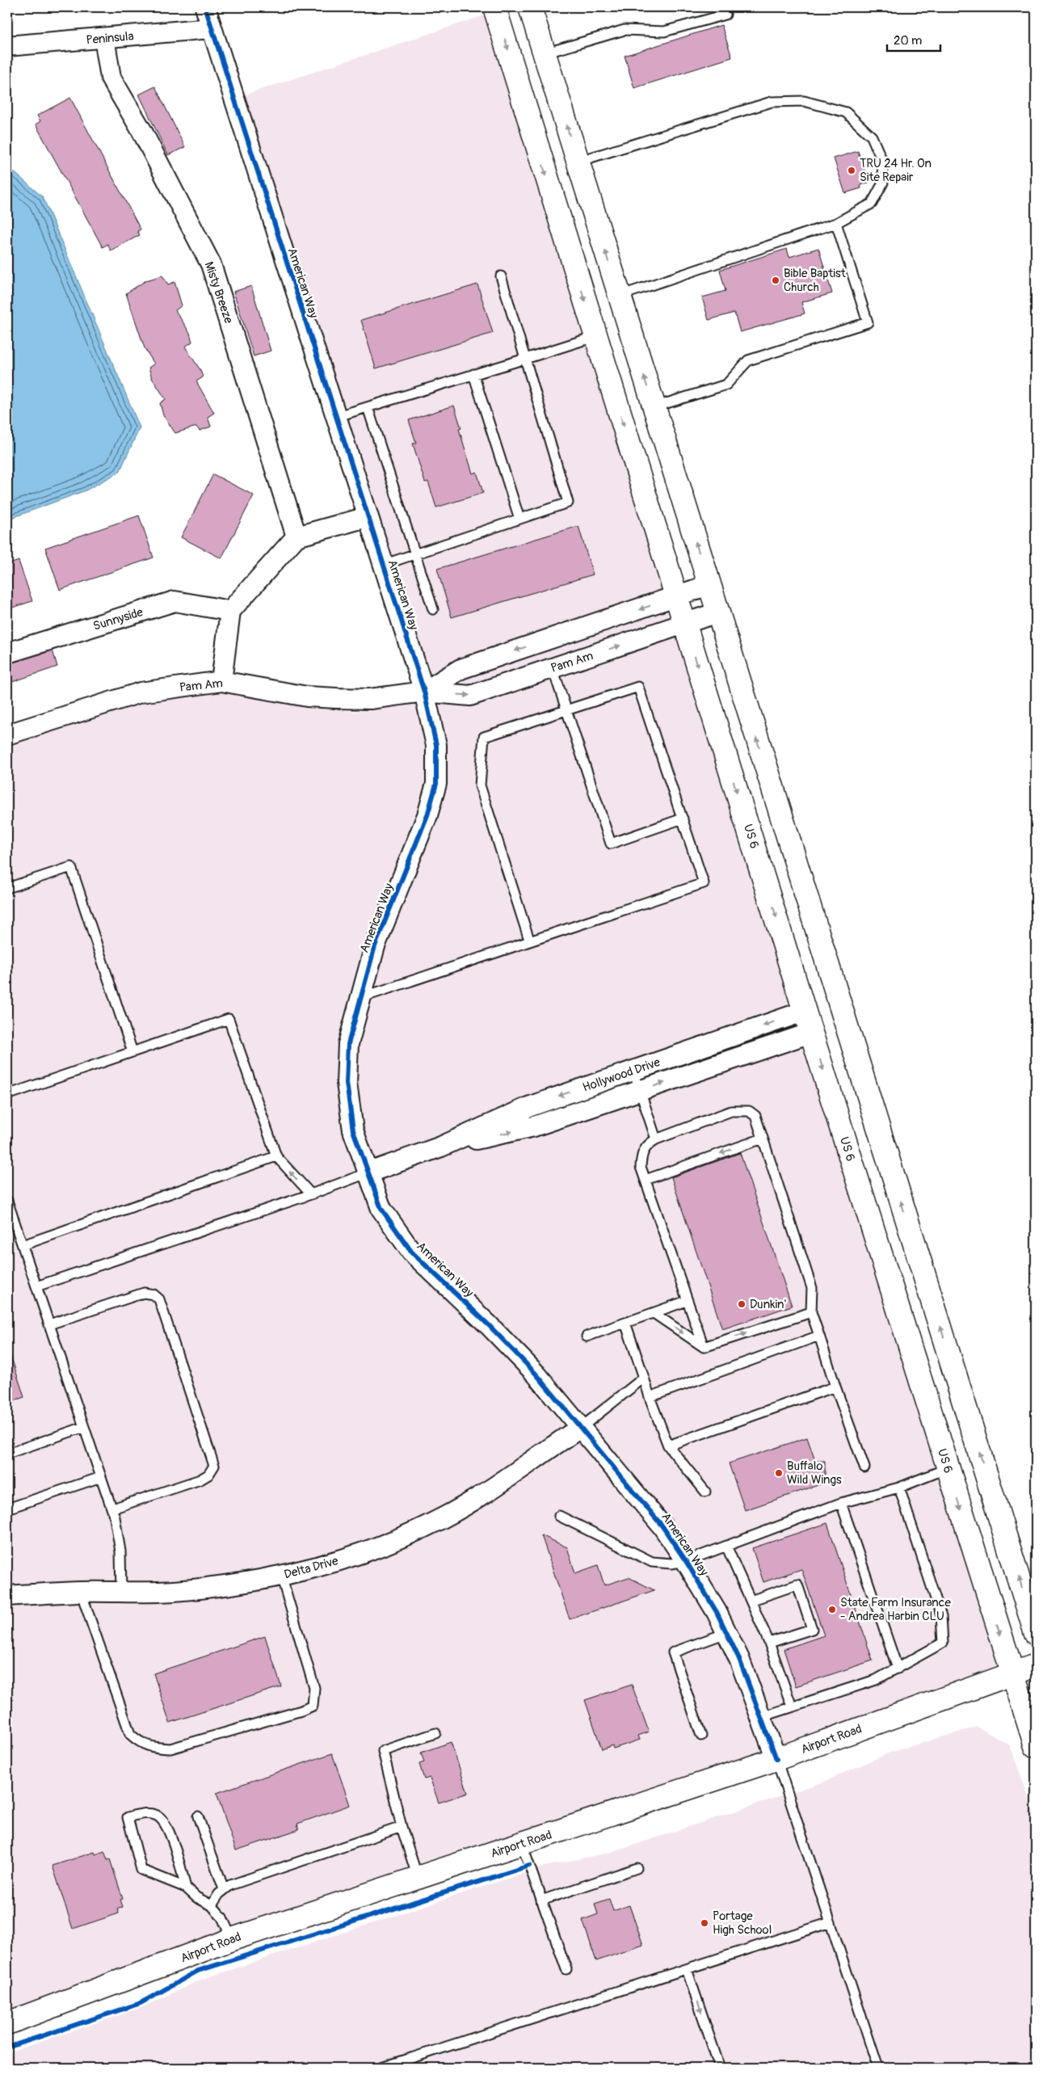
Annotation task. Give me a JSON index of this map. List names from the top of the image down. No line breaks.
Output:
{"streets":{"main road":["US 6","Airport Road"],"street":["Peninsula","American Way","Misty Breeze","Sunnyside","Pam Am","Hollywood Drive","Delta Drive"]},"crossings":[["Peninsula","American Way"],["Peninsula","Misty Breeze"],["American Way","Pam Am"],["American Way","Hollywood Drive"],["American Way","Delta Drive"],["American Way","Airport Road"],["Pam Am","US 6"],["US 6","Hollywood Drive"],["US 6","Airport Road"]],"places":["TRU 24 Hr. On Site Repair","Bible Baptist Church","Dunkin'","Buffalo Wild Wings","State Farm Insurance - Andrea Harbin CLU","Portage High School"],"scale_bar":"20 m"}
